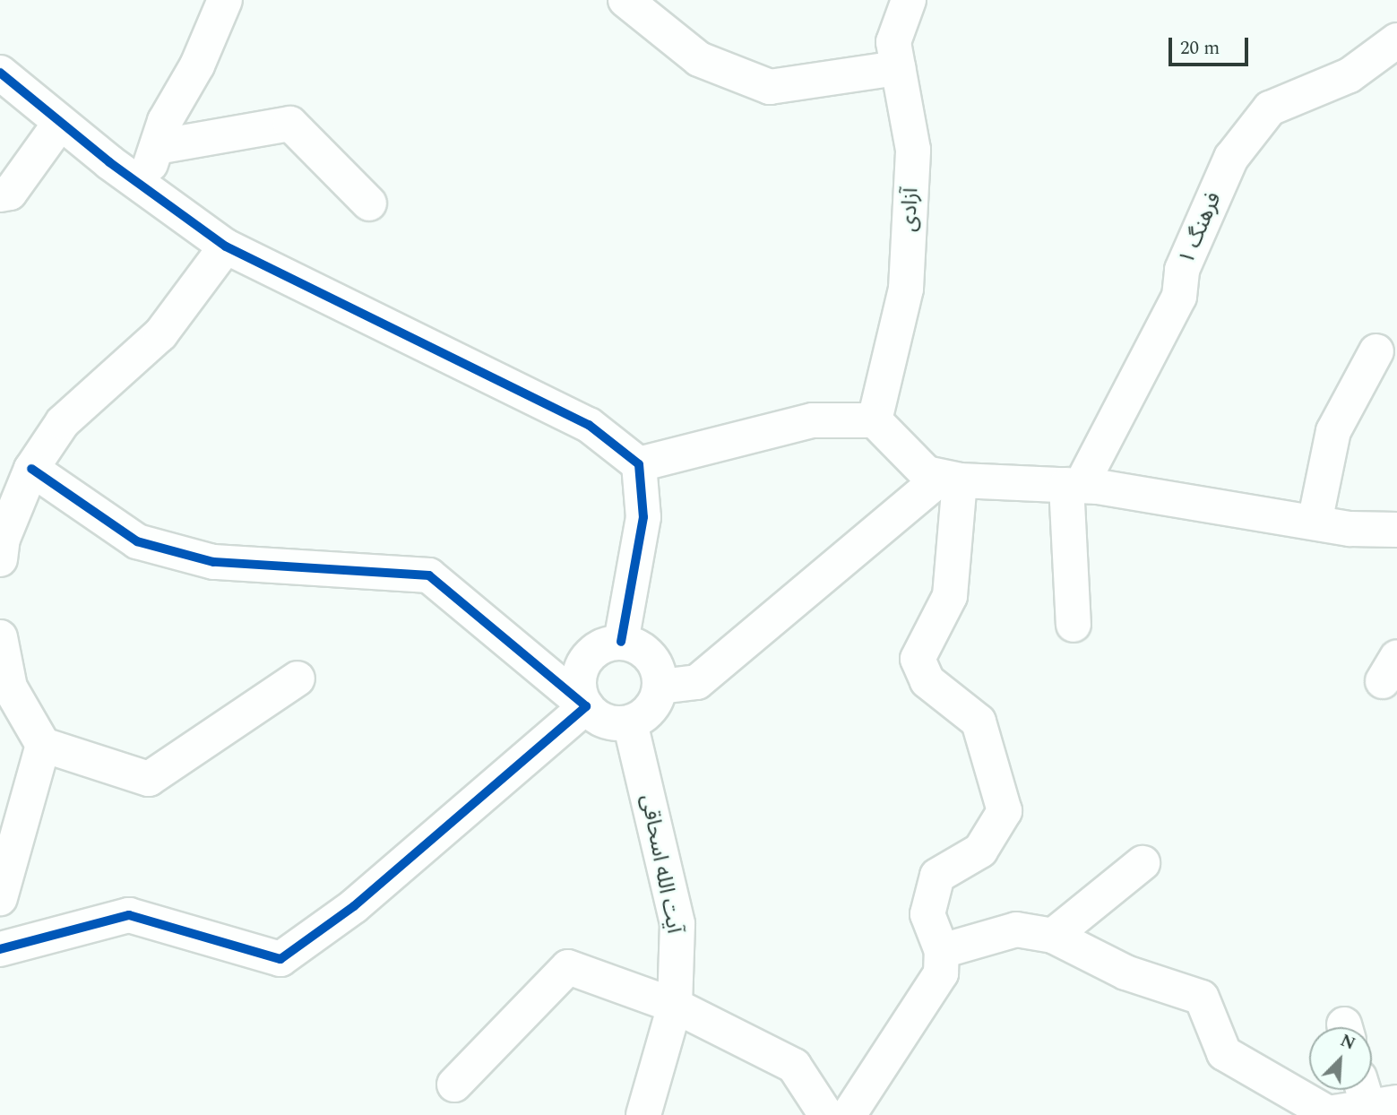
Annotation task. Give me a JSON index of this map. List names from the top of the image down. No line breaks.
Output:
{"streets":{"street":["آزادی","فرهنگ ۱","آیت الله اسحاقی"]},"scale_bar":"20 m","north":"top right"}
